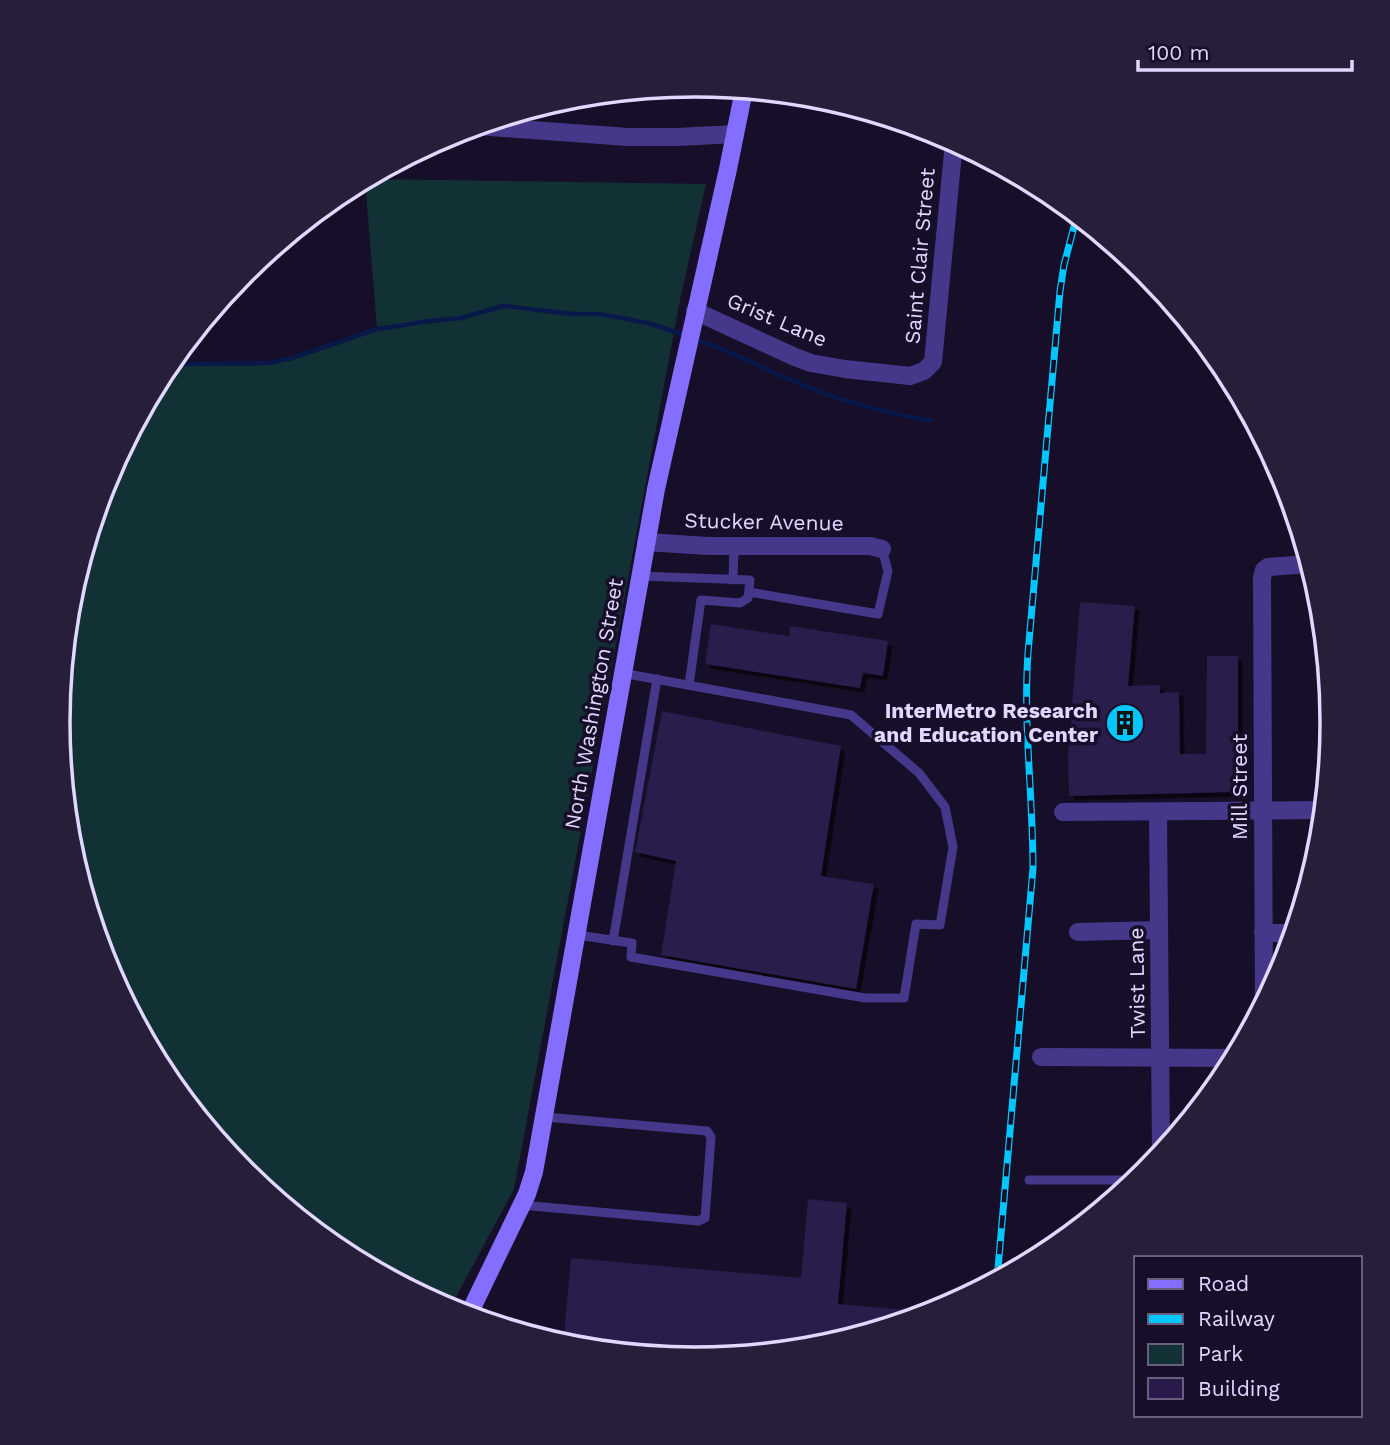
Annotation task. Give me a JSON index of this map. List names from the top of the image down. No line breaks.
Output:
{"streets":{"street":["Saint Clair Street","Grist Lane","Stucker Avenue","North Washington Street","Mill Street","Twist Lane"]},"crossings":[["Saint Clair Street","Grist Lane"],["Grist Lane","North Washington Street"],["Stucker Avenue","North Washington Street"]],"places":{"building":["InterMetro Research and Education Center"]},"legend":["Road","Railway","Park","Building"],"scale_bar":"100 m"}
